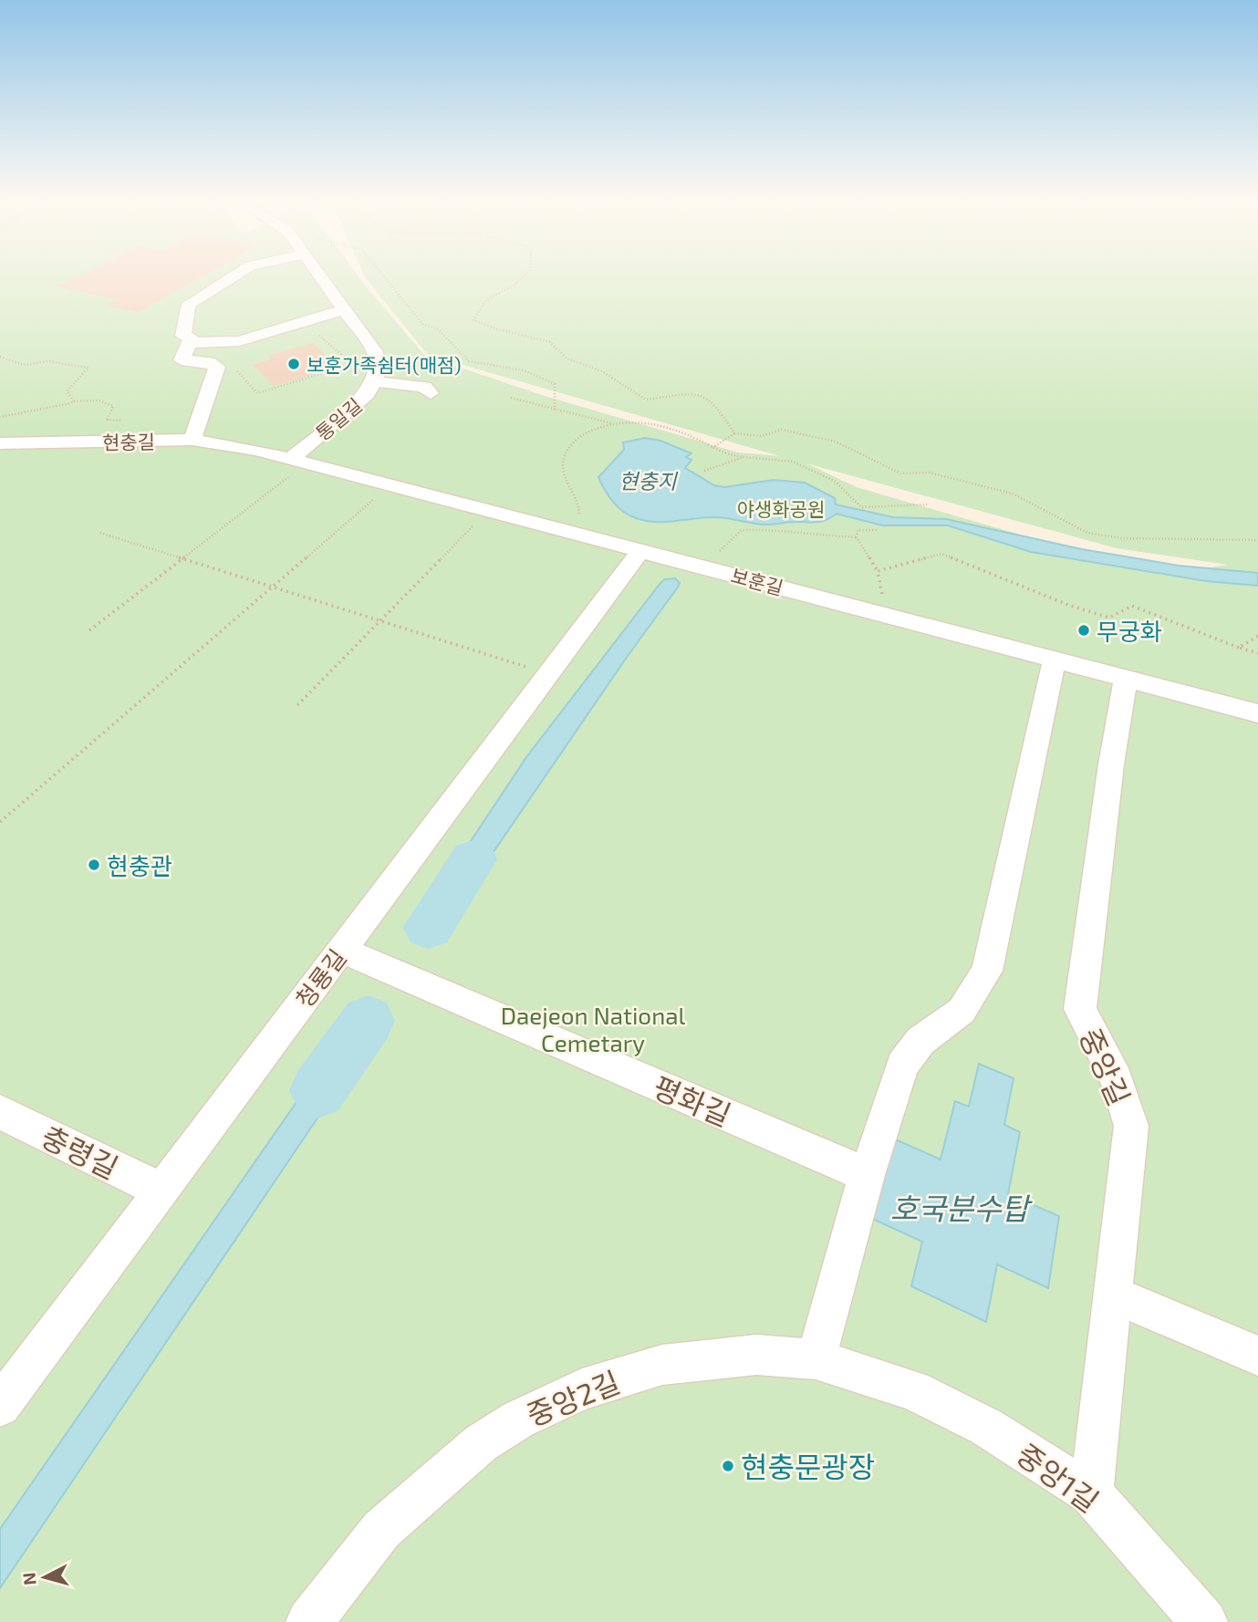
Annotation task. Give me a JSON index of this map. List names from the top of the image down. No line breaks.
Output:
{"streets":{"lane":["통일길","현충길","보훈길","청룡길","중앙길","평화길","충령길","중앙2길","중앙1길"]},"crossings":[["통일길","보훈길"],["현충길","보훈길"],["보훈길","청룡길"],["보훈길","중앙길"],["청룡길","평화길"],["청룡길","충령길"],["중앙길","중앙1길"],["중앙2길","중앙1길"]],"water":["현충지","호국분수탑"],"parks":["야생화공원","Daejeon National Cemetary"],"places":["보훈가족쉼터(매점)","무궁화","현충관","현충문광장"],"north":"left"}
